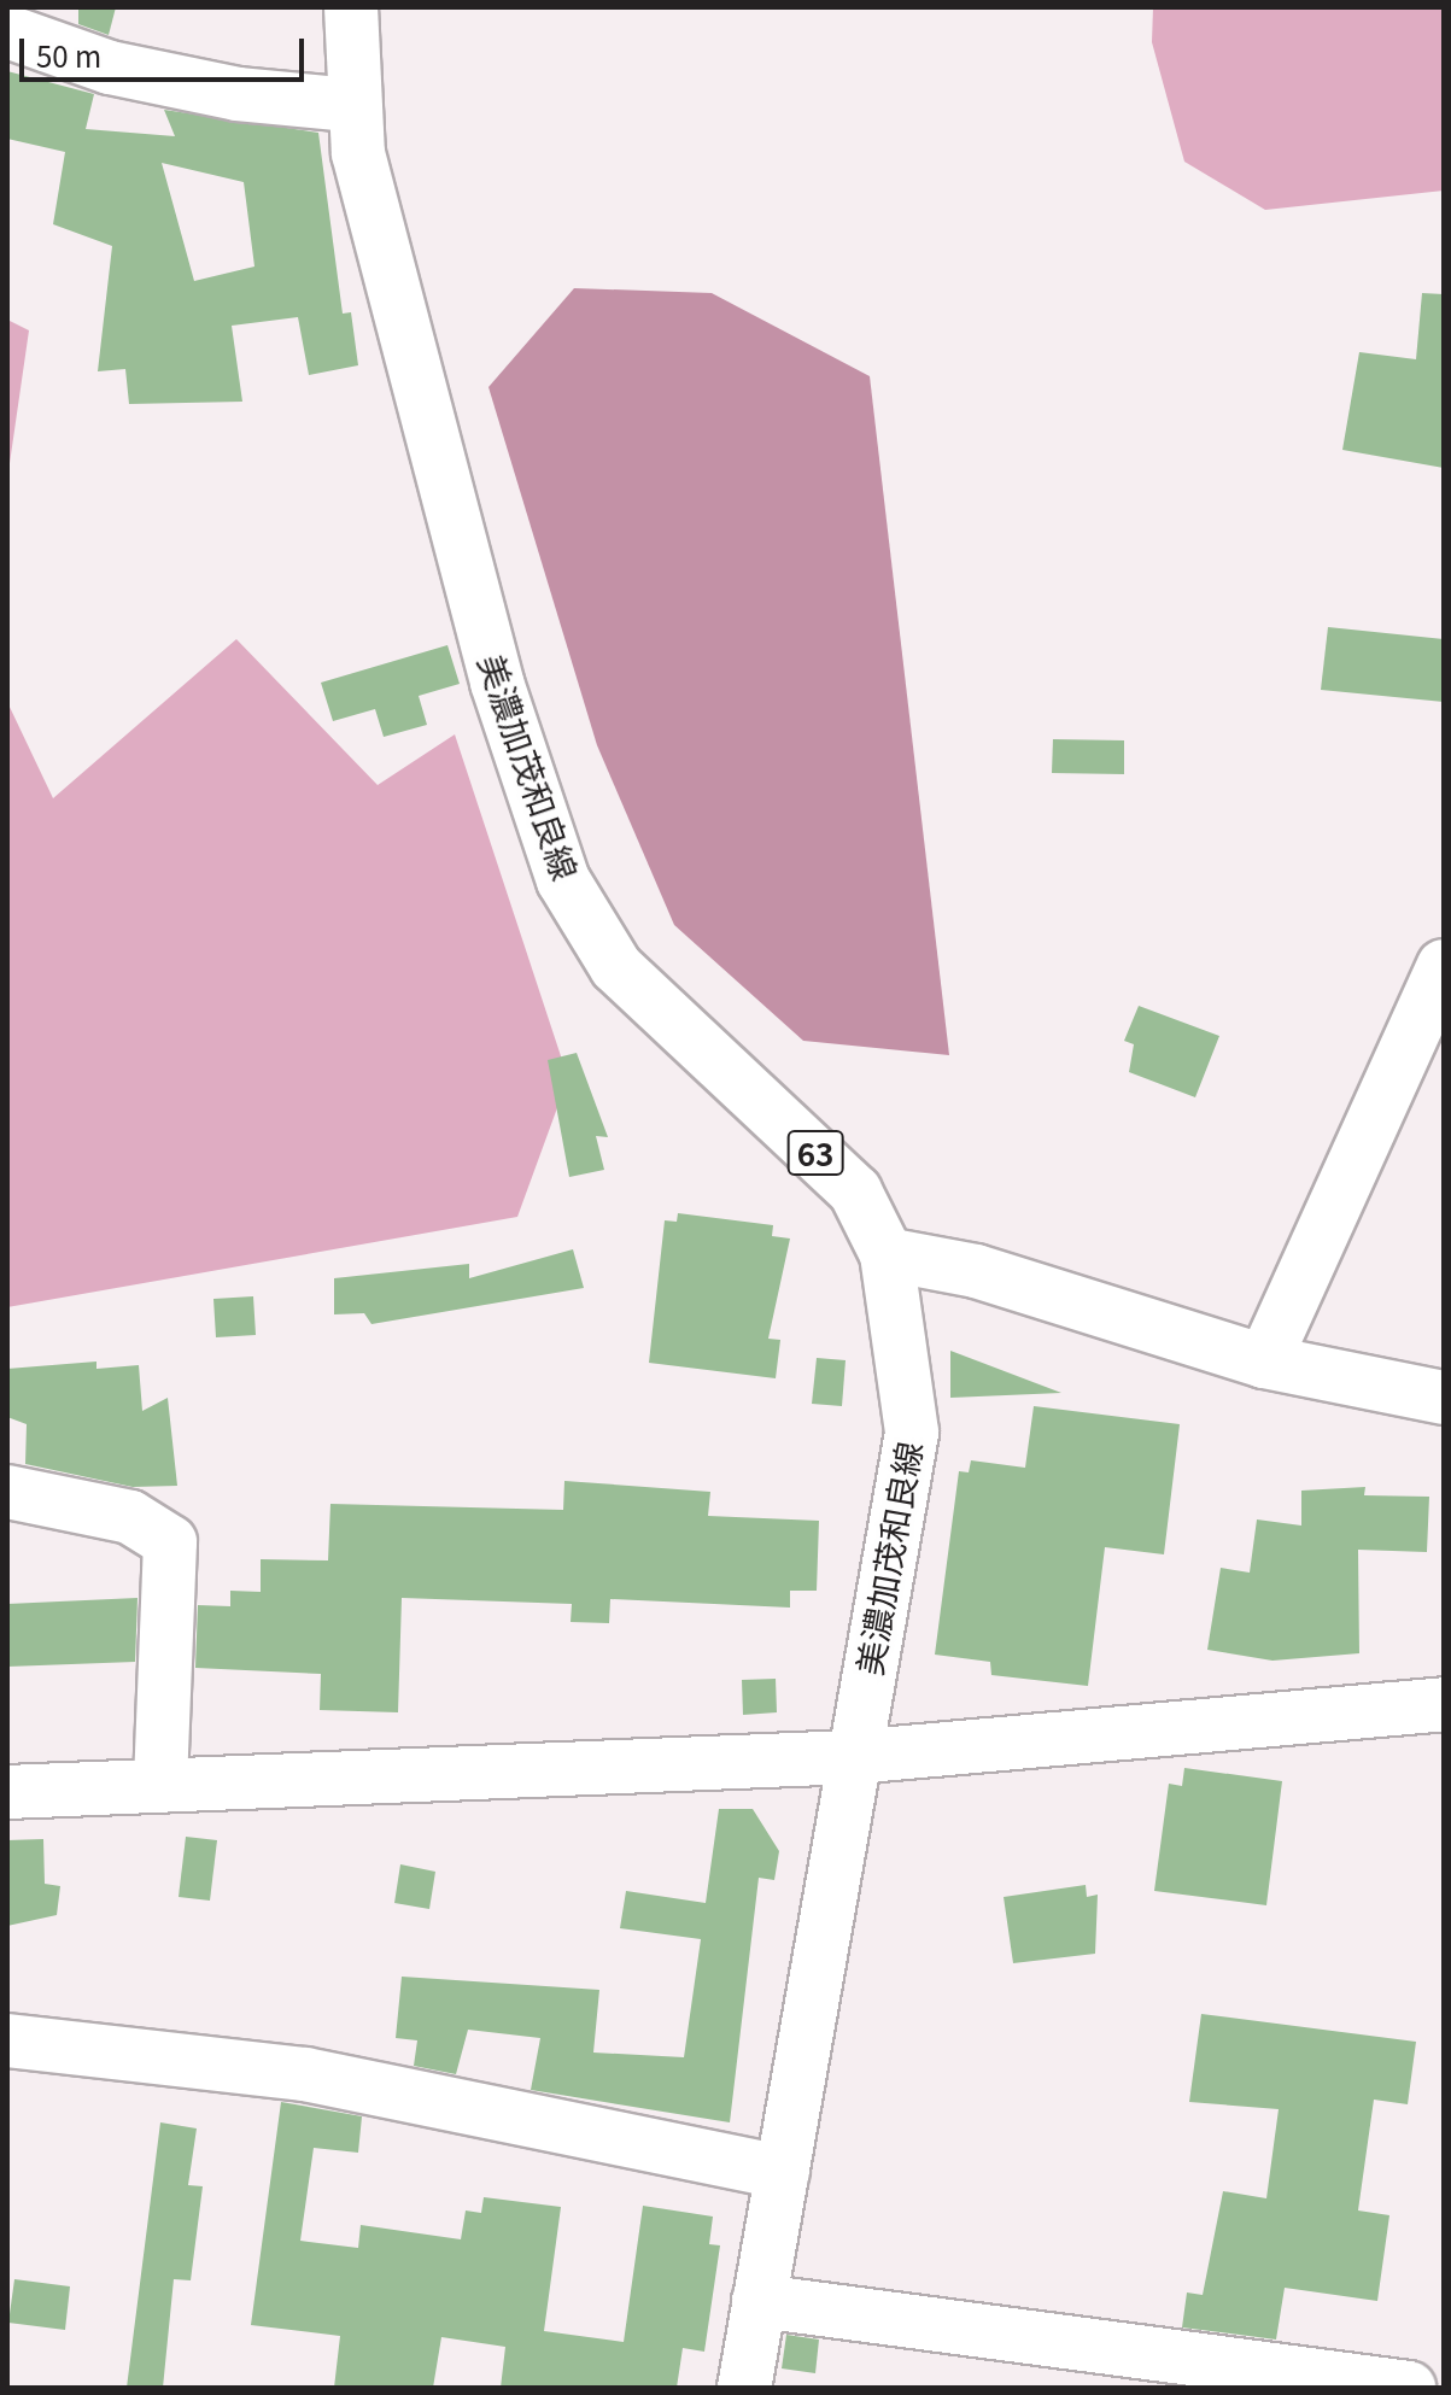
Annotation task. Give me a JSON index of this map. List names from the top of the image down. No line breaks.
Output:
{"streets":{"street":["美濃加茂和良線","63"]},"scale_bar":"50 m"}
